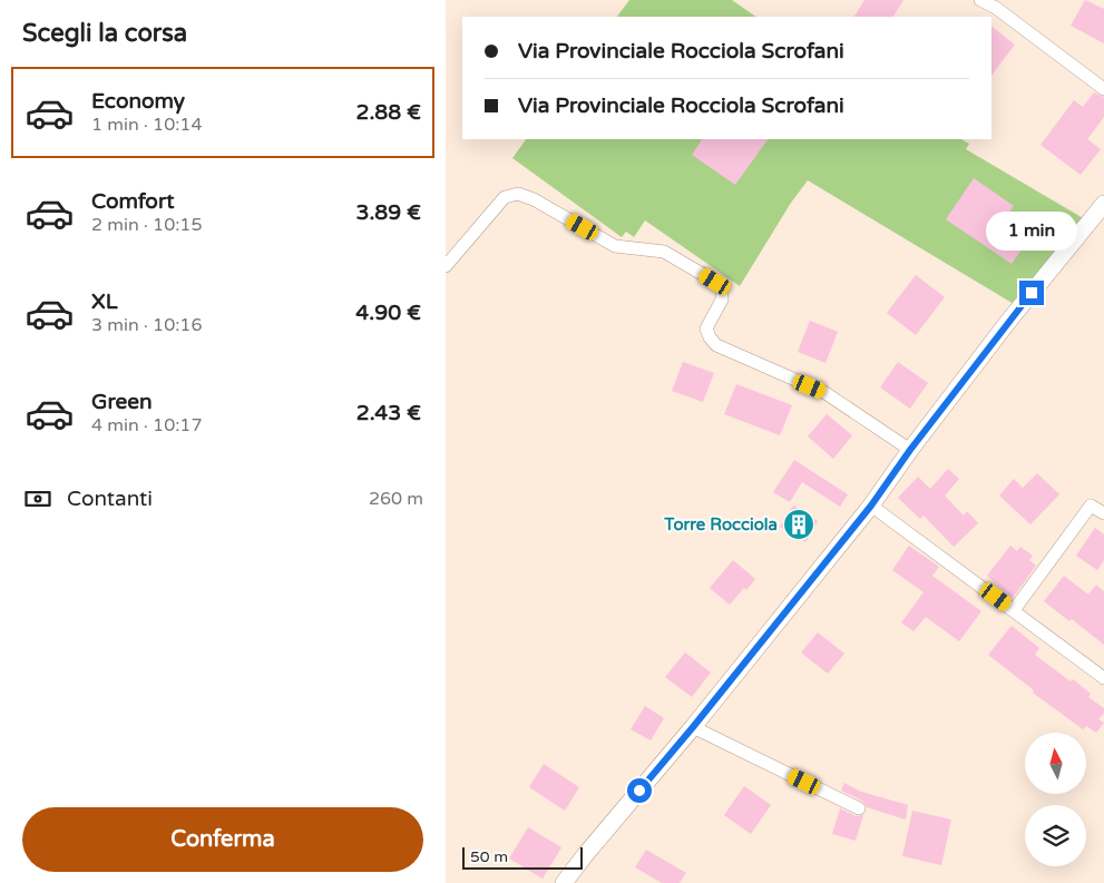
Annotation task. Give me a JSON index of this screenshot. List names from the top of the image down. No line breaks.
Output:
{"places":{"building":["Torre Rocciola"]},"scale_bar":"50 m","north":"top","page":{"heading":"Scegli la corsa","banner":["Via Provinciale Rocciola Scrofani","Via Provinciale Rocciola Scrofani"],"list":[{"name":"Economy","note":"1 min · 10:14","value":"2.88 €"},{"name":"Comfort","note":"2 min · 10:15","value":"3.89 €"},{"name":"XL","note":"3 min · 10:16","value":"4.90 €"},{"name":"Green","note":"4 min · 10:17","value":"2.43 €"}],"bubble":"1 min","pay":["Contanti","260 m"],"buttons":"Conferma","scale":"50 m"}}
